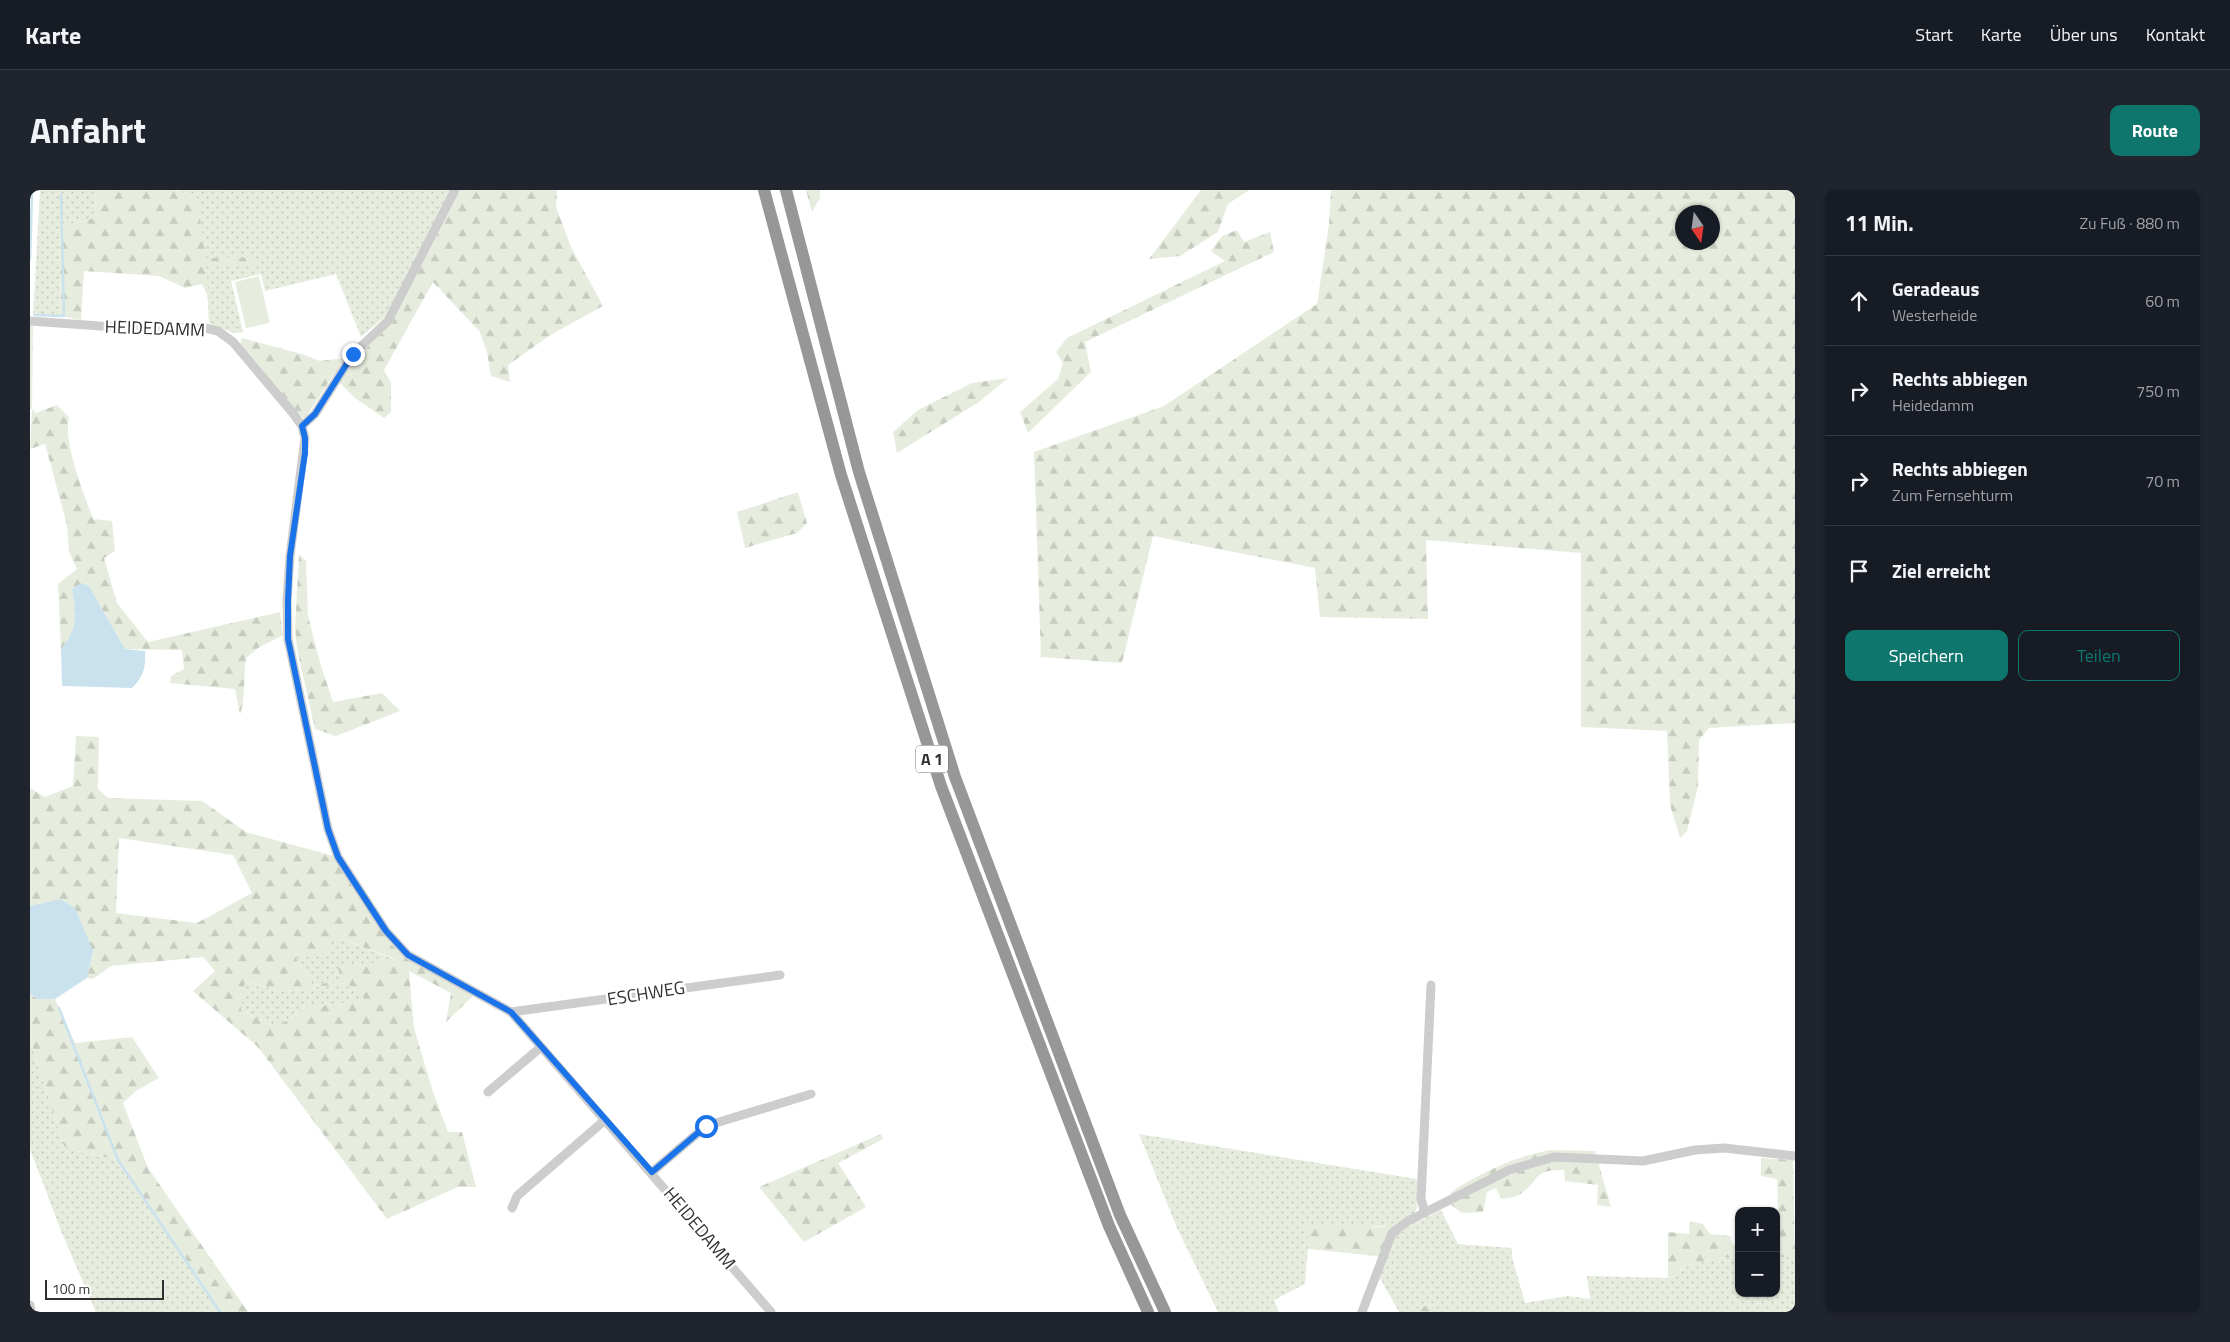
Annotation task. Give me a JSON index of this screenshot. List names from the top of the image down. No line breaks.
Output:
{"streets":{"highway":["A 1"],"street":["HEIDEDAMM","ESCHWEG"]},"crossings":[["HEIDEDAMM","ESCHWEG"]],"scale_bar":"100 m","north":"bottom","page":{"header":"Karte","nav":["Start","Karte","Über uns","Kontakt"],"title":"Anfahrt","buttons":["Route",["Speichern","Teilen"]],"heading":["11 Min.","Zu Fuß · 880 m"],"list":[["Geradeaus","Westerheide","60 m"],["Rechts abbiegen","Heidedamm","750 m"],["Rechts abbiegen","Zum Fernsehturm","70 m"],"Ziel erreicht"],"map_buttons":["+","−"],"scale":"100 m"}}
